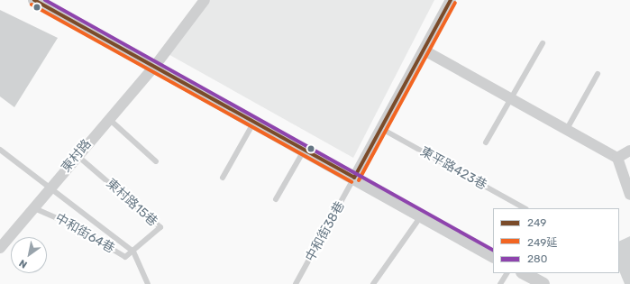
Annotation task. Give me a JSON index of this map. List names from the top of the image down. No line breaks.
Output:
{"streets":{"street":["東村路"],"lane":["東平路423巷","東村路15巷","中和街38巷","中和街64巷"]},"crossings":[["東村路","東村路15巷"],["東村路","中和街64巷"],["東村路15巷","中和街64巷"]],"lines":["transit line 249","transit line 280","transit line 249延"],"legend":["249","249延","280"],"north":"bottom left"}
